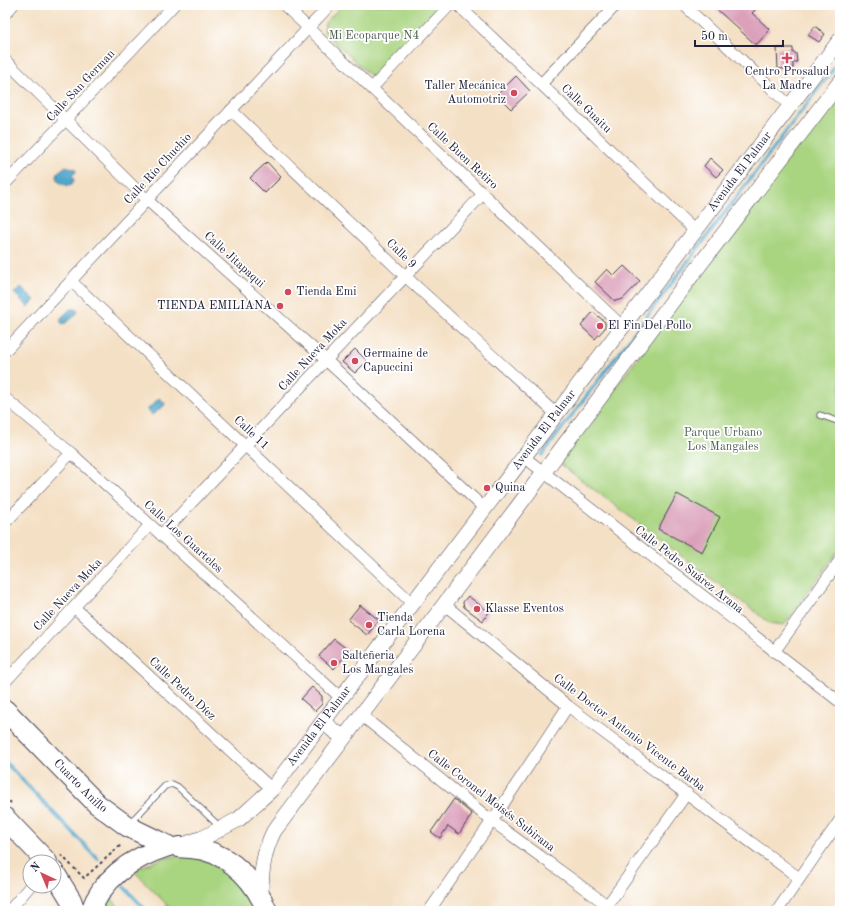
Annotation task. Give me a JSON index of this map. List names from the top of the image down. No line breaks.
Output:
{"streets":{"highway":["Cuarto Anillo"],"street":["Calle San German","Calle Guaitu","Calle Buen Retiro","Calle Río Chuchio","Avenida El Palmar","Calle 9","Calle Jitapaqui","Calle Nueva Moka","Calle 11","Calle Los Guarteles","Calle Pedro Suárez Arana","Calle Pedro Díez","Calle Doctor Antonio Vicente Barba","Calle Coronel Moisés Subirana"]},"crossings":[["Calle San German","Calle Jitapaqui"],["Calle Guaitu","Avenida El Palmar"],["Calle Buen Retiro","Calle Río Chuchio"],["Calle Buen Retiro","Avenida El Palmar"],["Calle Buen Retiro","Calle Nueva Moka"],["Calle Río Chuchio","Calle 9"],["Calle Río Chuchio","Calle Jitapaqui"],["Calle Río Chuchio","Calle 11"],["Avenida El Palmar","Calle 9"],["Avenida El Palmar","Calle Jitapaqui"],["Avenida El Palmar","Calle 11"],["Avenida El Palmar","Calle Los Guarteles"],["Avenida El Palmar","Calle Pedro Suárez Arana"],["Avenida El Palmar","Calle Pedro Díez"],["Avenida El Palmar","Calle Doctor Antonio Vicente Barba"],["Avenida El Palmar","Cuarto Anillo"],["Avenida El Palmar","Calle Coronel Moisés Subirana"],["Calle 9","Calle Nueva Moka"],["Calle Jitapaqui","Calle Nueva Moka"],["Calle Nueva Moka","Calle 11"],["Calle Nueva Moka","Calle Los Guarteles"],["Calle Nueva Moka","Calle Pedro Díez"]],"parks":["Mi Ecoparque N4","Parque Urbano Los Mangales"],"places":{"health":["Centro Prosalud La Madre"],"other":["Taller Mecánica Automotriz","Tienda Emi","TIENDA EMILIANA","El Fin Del Pollo","Germaine de Capuccini","Quina","Klasse Eventos","Tienda Carla Lorena","Salteñeria Los Mangales"]},"scale_bar":"50 m","north":"top left"}
